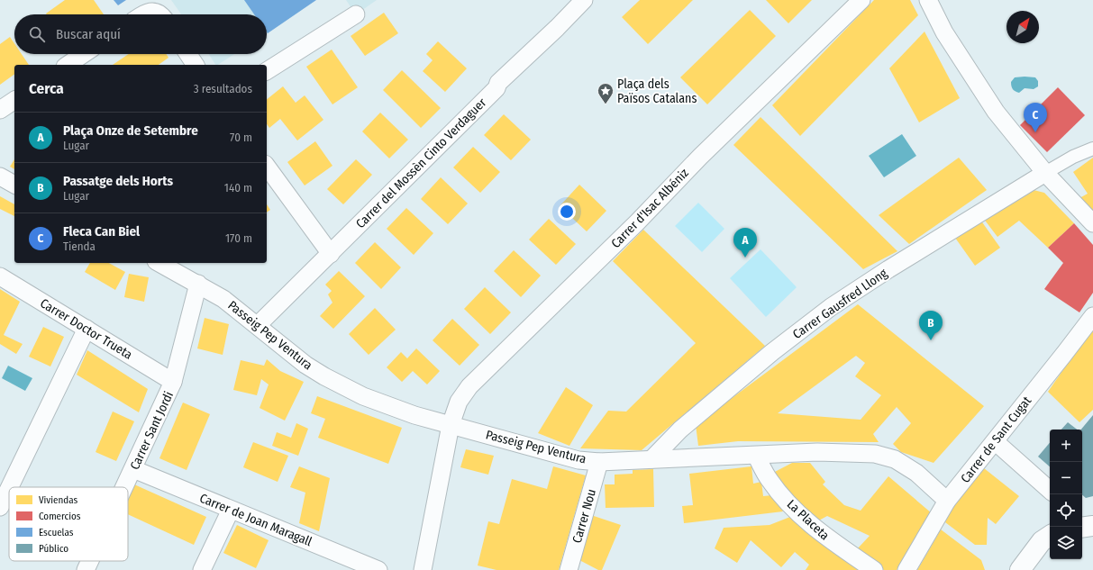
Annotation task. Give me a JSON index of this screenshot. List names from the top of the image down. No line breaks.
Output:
{"streets":{"street":["Carrer del Mossèn Cinto Verdaguer","Carrer d'Isac Albéniz","Carrer Gausfred Llong","Carrer Doctor Trueta","Passeig Pep Ventura","Carrer Sant Jordi","Carrer de Sant Cugat","Carrer Nou","Carrer de Joan Maragall","La Placeta"]},"crossings":[["Carrer del Mossèn Cinto Verdaguer","Passeig Pep Ventura"],["Carrer d'Isac Albéniz","Passeig Pep Ventura"],["Carrer Gausfred Llong","Passeig Pep Ventura"],["Carrer Doctor Trueta","Carrer Sant Jordi"],["Passeig Pep Ventura","Carrer Sant Jordi"],["Passeig Pep Ventura","Carrer de Sant Cugat"],["Passeig Pep Ventura","Carrer Nou"],["Passeig Pep Ventura","La Placeta"],["Carrer Sant Jordi","Carrer de Joan Maragall"]],"places":{"place":["Plaça dels Països Catalans"]},"legend":["Viviendas","Comercios","Escuelas","Público"],"north":"top right","page":{"search":"Buscar aquí","heading":["Cerca","3 resultados"],"pins":["C","A","B"],"list":[{"mark":"A","name":"Plaça Onze de Setembre","note":"Lugar","value":"70 m"},{"mark":"B","name":"Passatge dels Horts","note":"Lugar","value":"140 m"},{"mark":"C","name":"Fleca Can Biel","note":"Tienda","value":"170 m"}],"map_buttons":["+","−"]}}
